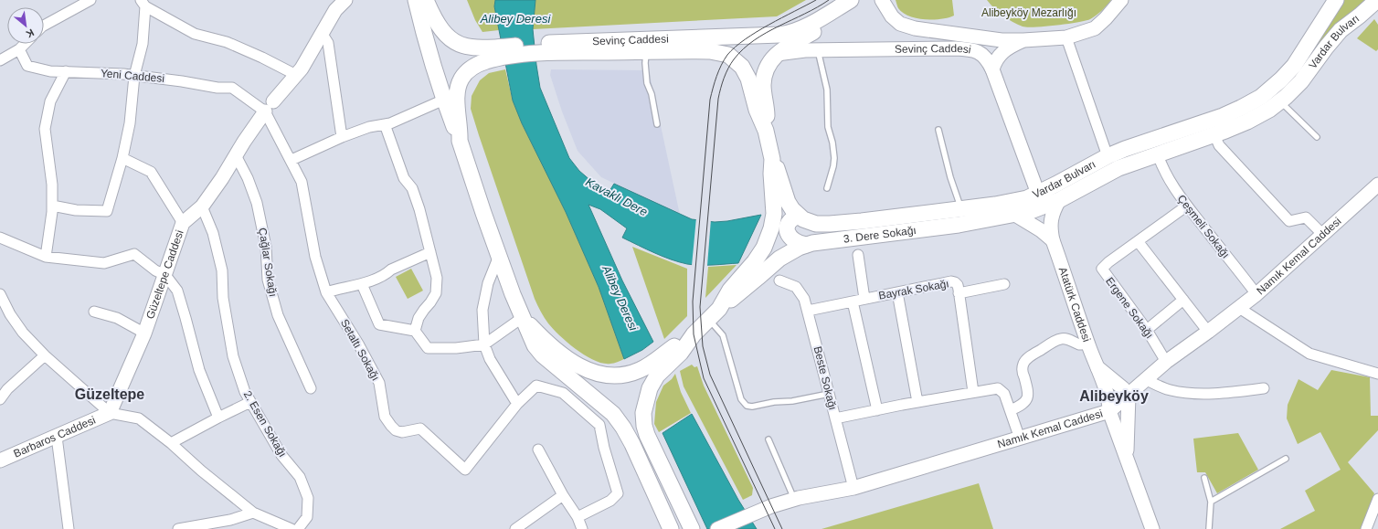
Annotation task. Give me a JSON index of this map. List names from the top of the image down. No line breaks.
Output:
{"streets":{"main road":["Sevinç Caddesi","Vardar Bulvarı","3. Dere Sokağı","Namık Kemal Caddesi","Güzeltepe Caddesi","Atatürk Caddesi","Barbaros Caddesi"],"street":["Yeni Caddesi","Çeşmeli Sokağı","Çağlar Sokağı","Bayrak Sokağı","Ergene Sokağı","Setaltı Sokağı","Beste Sokağı","2. Esen Sokağı"]},"crossings":[["Vardar Bulvarı","Çeşmeli Sokağı"],["Vardar Bulvarı","3. Dere Sokağı"],["Vardar Bulvarı","Atatürk Caddesi"],["Yeni Caddesi","Güzeltepe Caddesi"],["Yeni Caddesi","Setaltı Sokağı"],["Çeşmeli Sokağı","Namık Kemal Caddesi"],["Çeşmeli Sokağı","Ergene Sokağı"],["3. Dere Sokağı","Atatürk Caddesi"],["Namık Kemal Caddesi","Atatürk Caddesi"],["Namık Kemal Caddesi","Ergene Sokağı"],["Namık Kemal Caddesi","Beste Sokağı"],["Çağlar Sokağı","Güzeltepe Caddesi"],["Güzeltepe Caddesi","Setaltı Sokağı"],["Güzeltepe Caddesi","2. Esen Sokağı"],["Güzeltepe Caddesi","Barbaros Caddesi"],["Bayrak Sokağı","Beste Sokağı"]],"districts":["Güzeltepe","Alibeyköy"],"water":["Alibey Deresi","Kavaklı Dere"],"parks":["Alibeyköy Mezarlığı"],"north":"bottom right"}
